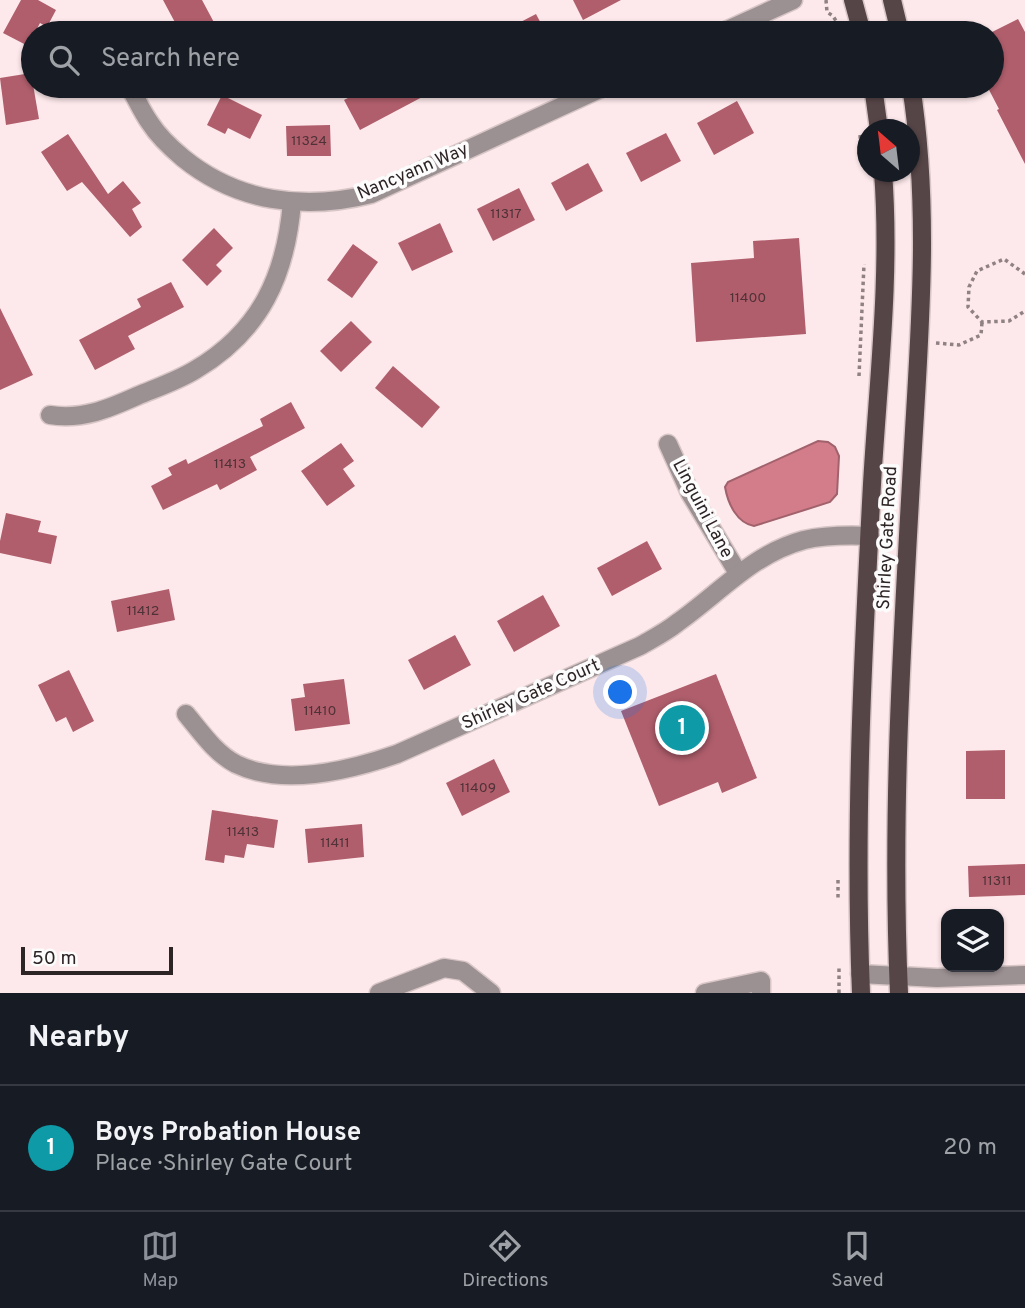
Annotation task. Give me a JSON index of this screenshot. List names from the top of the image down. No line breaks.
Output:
{"streets":{"main road":["Shirley Gate Road"],"street":["Nancyann Way","Linguini Lane","Shirley Gate Court"]},"crossings":[["Linguini Lane","Shirley Gate Court"],["Shirley Gate Road","Shirley Gate Court"]],"house_numbers":["11324","11317","11400","11413","11412","11410","11409","11413","11411","11311"],"scale_bar":"50 m","north":"top left","page":{"search":"Search here","pins":"1","scale":"50 m","heading":"Nearby","list":[{"mark":"1","name":"Boys Probation House","note":"Place · Shirley Gate Court","value":"20 m"}],"nav":["Map","Directions","Saved"]}}
